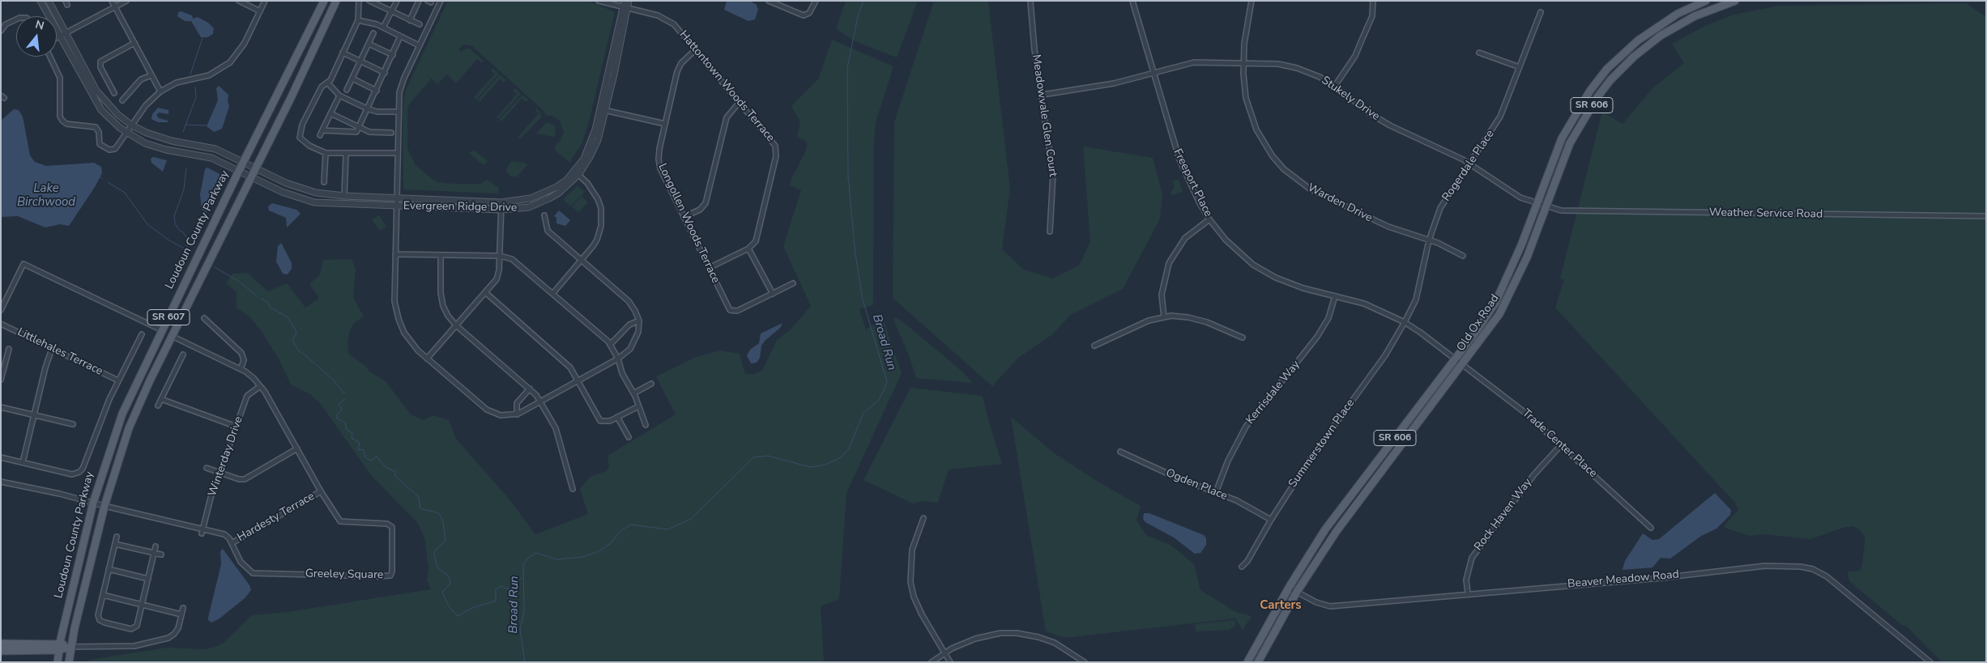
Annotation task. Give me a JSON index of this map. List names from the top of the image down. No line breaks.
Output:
{"streets":{"main road":["SR 606","Loudoun County Parkway","SR 607","Old Ox Road"],"street":["Hattontown Woods Terrace","Stukely Drive","Meadowvale Glen Court","Rogerdale Place","Freeport Place","Warden Drive","Evergreen Ridge Drive","Weather Service Road","Longollen Woods Terrace","Littlehales Terrace","Kerrisdale Way","Summerstown Place","Trade Center Place","Winterday Drive","Ogden Place","Rock Haven Way","Hardesty Terrace","Greeley Square","Beaver Meadow Road"]},"crossings":[["Hattontown Woods Terrace","Evergreen Ridge Drive"],["Hattontown Woods Terrace","Longollen Woods Terrace"],["Stukely Drive","Meadowvale Glen Court"],["Stukely Drive","Rogerdale Place"],["Stukely Drive","Freeport Place"],["Stukely Drive","Warden Drive"],["Stukely Drive","Weather Service Road"],["Stukely Drive","Old Ox Road"],["Rogerdale Place","Freeport Place"],["Rogerdale Place","Warden Drive"],["Rogerdale Place","Summerstown Place"],["Freeport Place","Old Ox Road"],["Freeport Place","Kerrisdale Way"],["Freeport Place","Summerstown Place"],["Freeport Place","Trade Center Place"],["Evergreen Ridge Drive","Loudoun County Parkway"],["Weather Service Road","Old Ox Road"],["Loudoun County Parkway","Greeley Square"],["Old Ox Road","Trade Center Place"],["Old Ox Road","Beaver Meadow Road"],["Kerrisdale Way","Ogden Place"],["Summerstown Place","Ogden Place"],["Trade Center Place","Rock Haven Way"],["Winterday Drive","Greeley Square"],["Rock Haven Way","Beaver Meadow Road"],["Hardesty Terrace","Greeley Square"]],"districts":["Carters"],"water":["Lake Birchwood","Broad Run"],"north":"top"}
